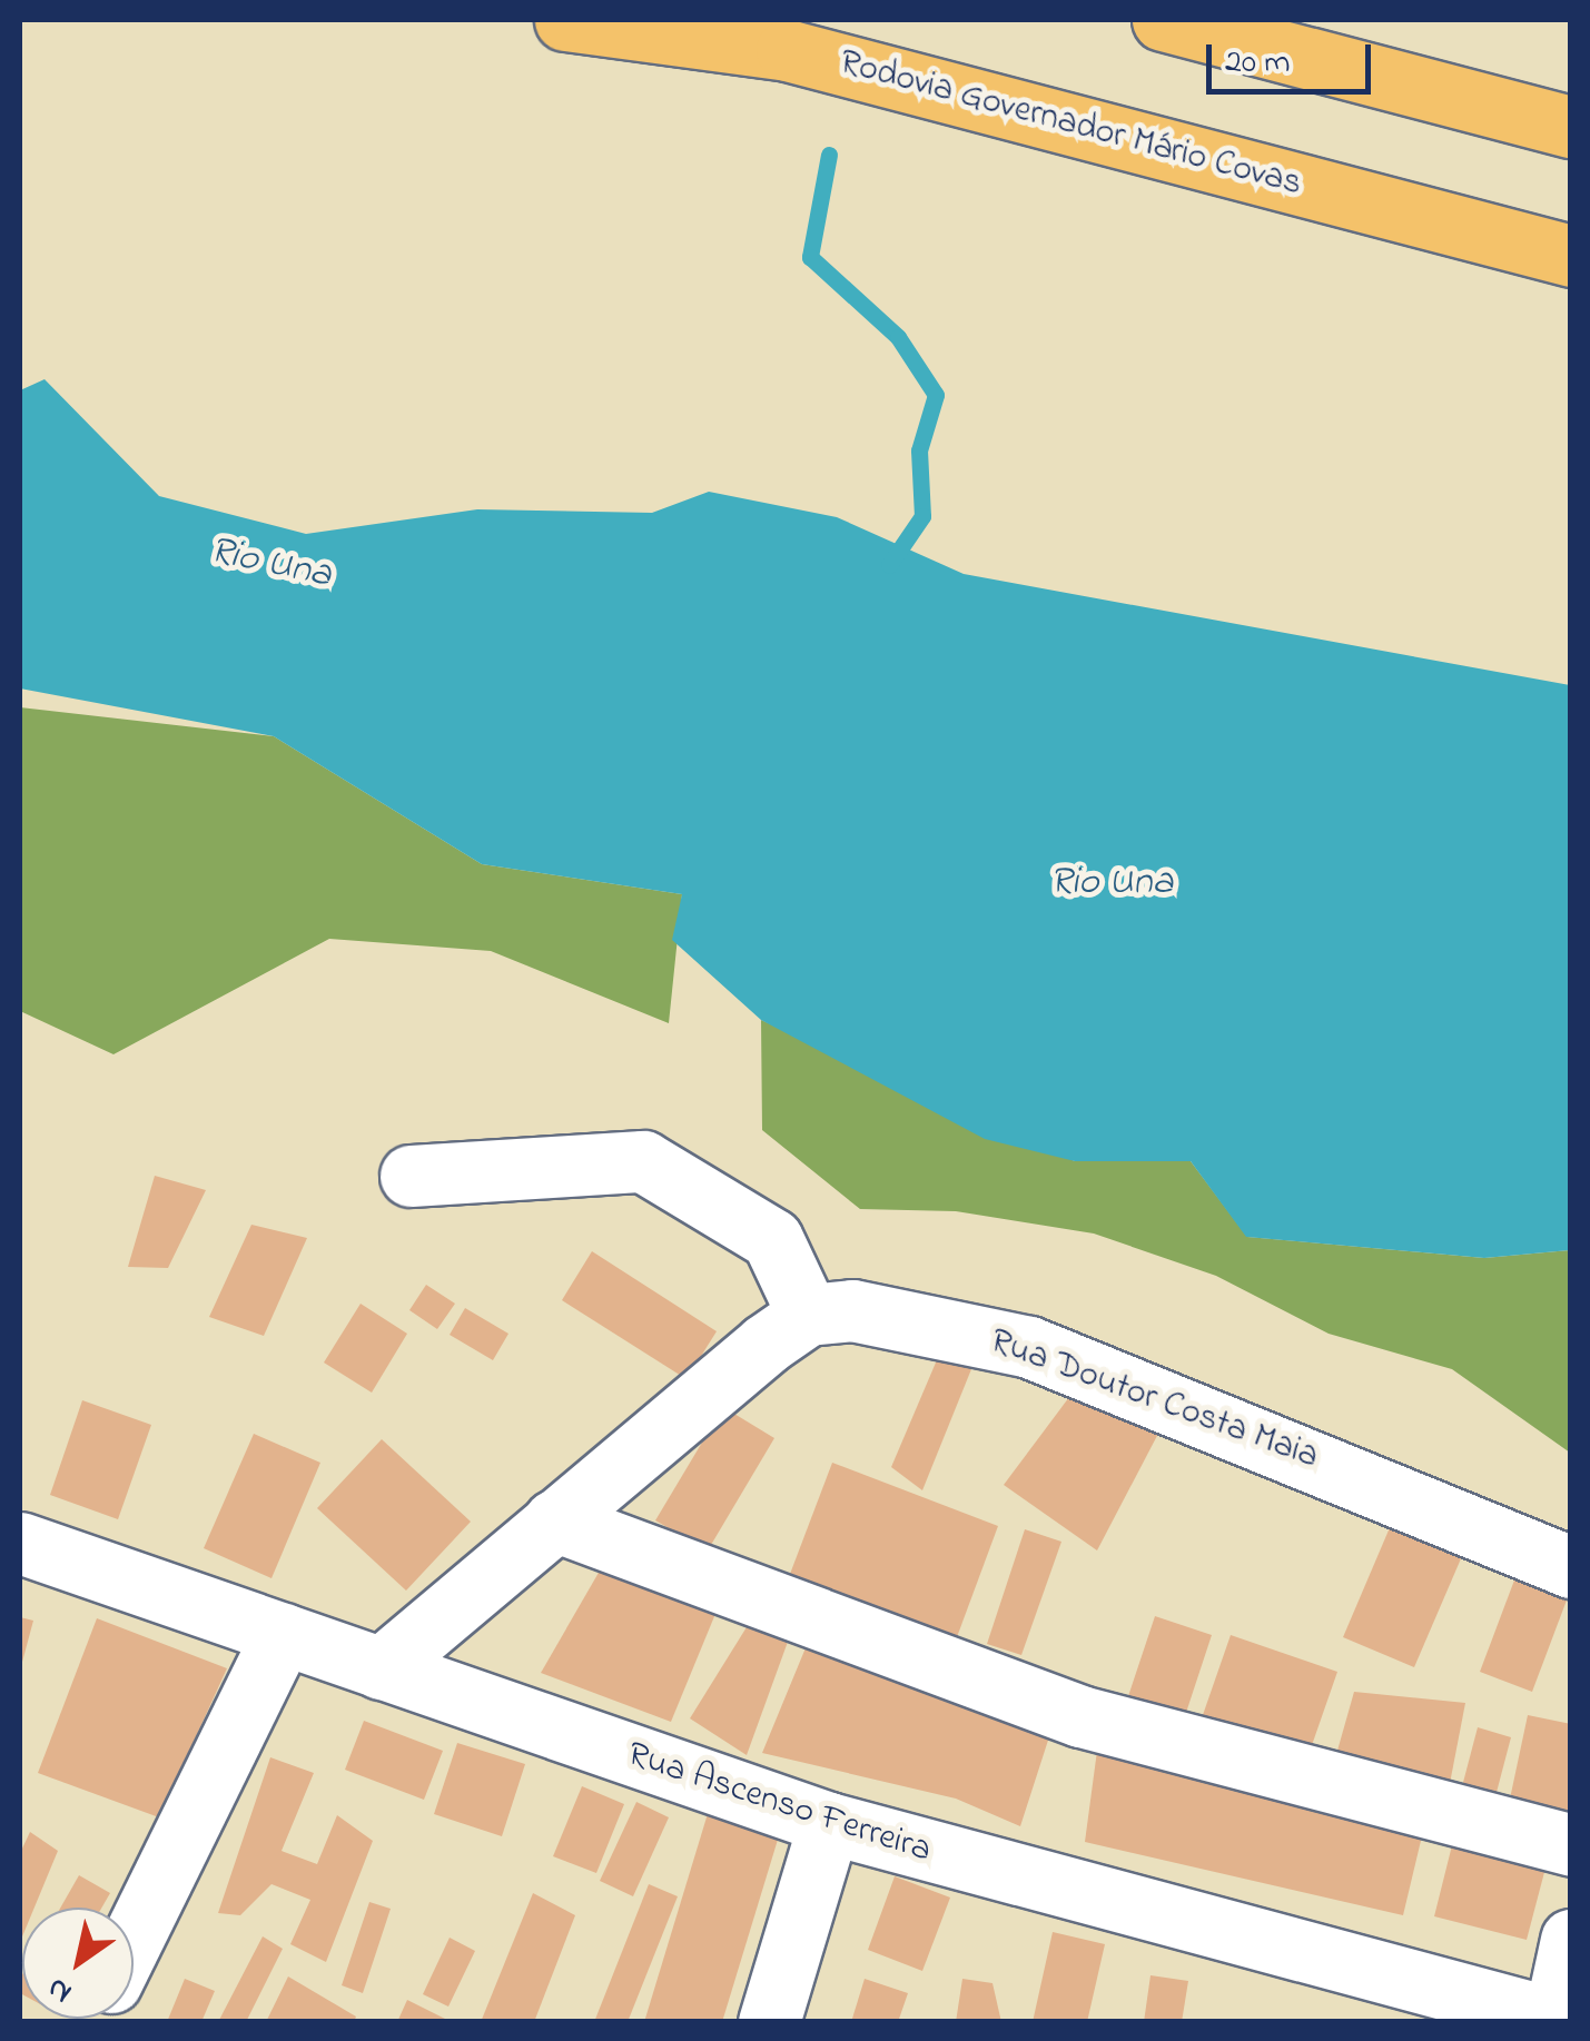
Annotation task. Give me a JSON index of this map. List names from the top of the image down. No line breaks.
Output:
{"streets":{"highway":["Rodovia Governador Mário Covas"],"street":["Rua Doutor Costa Maia","Rua Ascenso Ferreira"]},"water":["Rio Una"],"scale_bar":"20 m","north":"bottom left"}
